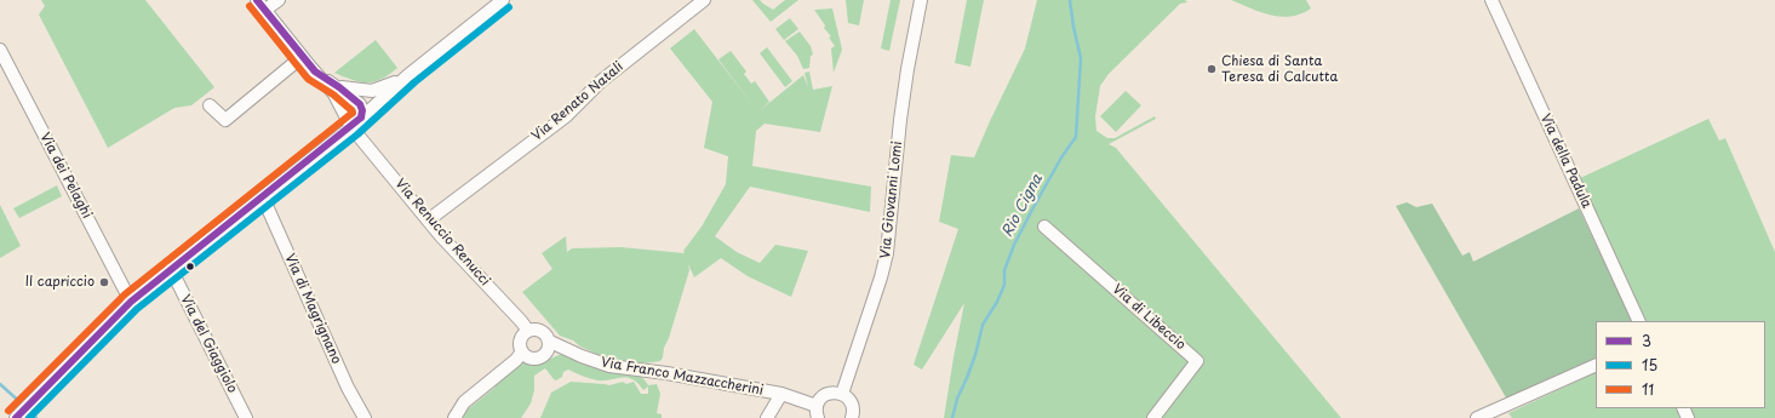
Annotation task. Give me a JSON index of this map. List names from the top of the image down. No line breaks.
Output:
{"streets":{"street":["Via Renato Natali","Via della Padula","Via dei Pelaghi","Via Giovanni Lomi","Via Renuccio Renucci","Via di Magrignano","Via di Libeccio","Via del Giaggiolo","Via Franco Mazzaccherini"]},"crossings":[["Via Renato Natali","Via Renuccio Renucci"],["Via Renuccio Renucci","Via Franco Mazzaccherini"]],"water":["Rio Cigna"],"places":["Chiesa di Santa Teresa di Calcutta","Il capriccio"],"lines":["transit line 3","transit line 11","transit line 15"],"legend":["3","15","11"]}
